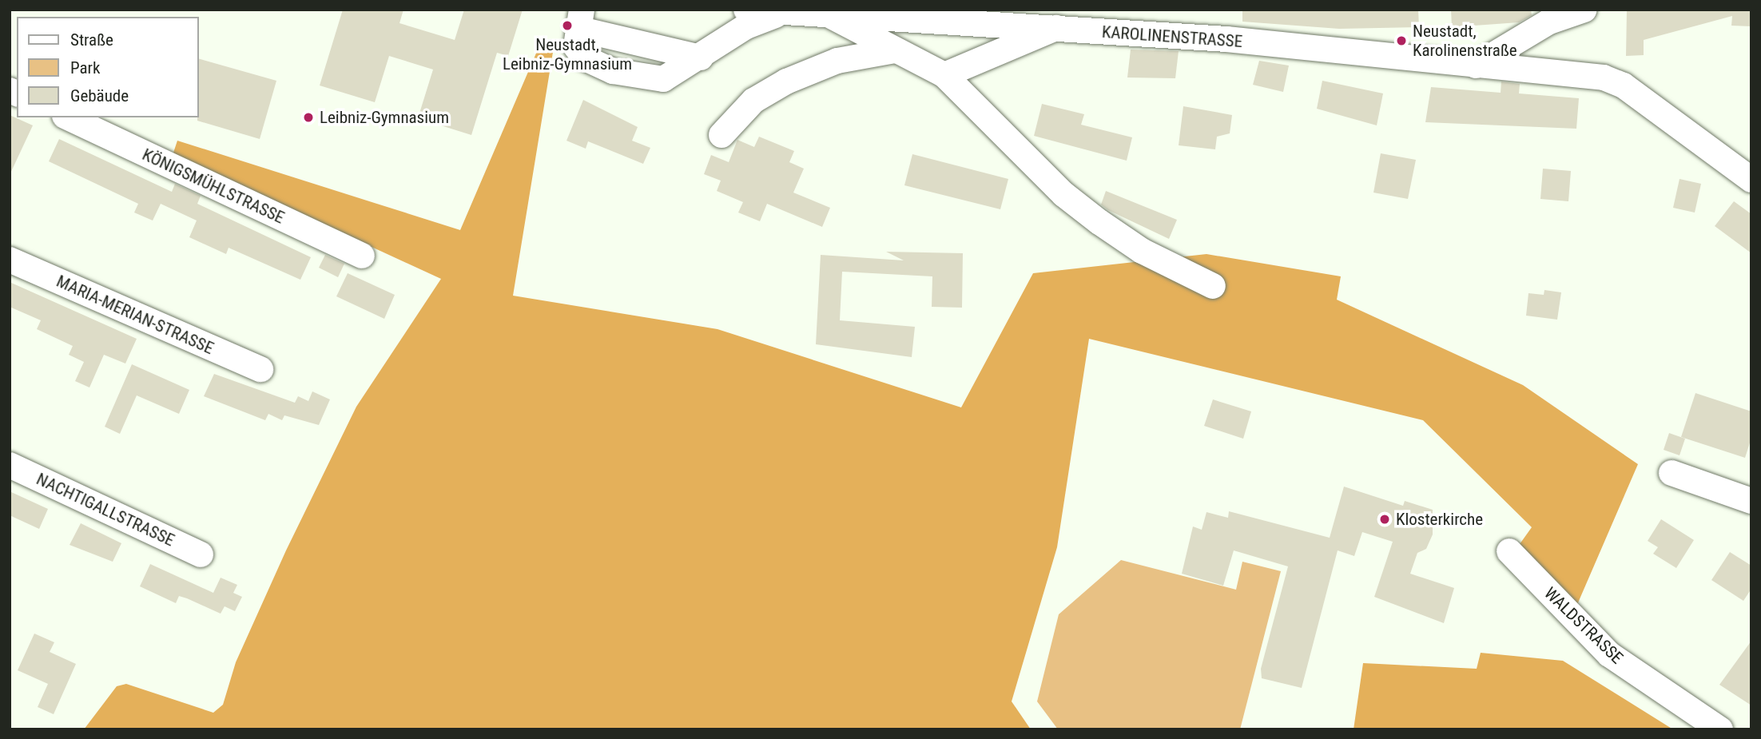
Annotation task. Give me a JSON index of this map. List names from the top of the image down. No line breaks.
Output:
{"streets":{"street":["KAROLINENSTRASSE","KÖNIGSMÜHLSTRASSE","MARIA-MERIAN-STRASSE","NACHTIGALLSTRASSE","WALDSTRASSE"]},"places":["Neustadt, Leibniz-Gymnasium","Neustadt, Karolinenstraße","Leibniz-Gymnasium","Klosterkirche"],"legend":["Straße","Park","Gebäude"]}
